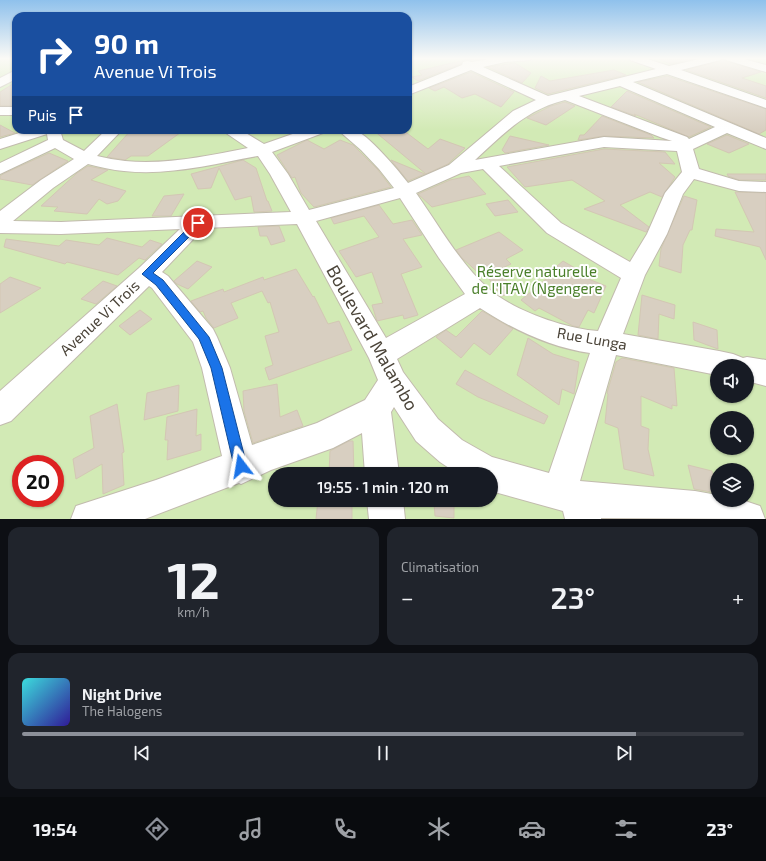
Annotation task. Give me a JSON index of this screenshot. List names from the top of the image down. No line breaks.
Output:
{"streets":{"street":["Avenue Vi Trois","Boulevard Malambo","Rue Lunga"]},"parks":["Réserve naturelle de l'ITAV (Ngengere"],"page":{"turn":["90 m","Avenue Vi Trois"],"then":"Puis","limit":"20","trip":"19:55 · 1 min · 120 m","tile":[["12","km/h"],"Climatisation"],"heat":["−","23°","+"],"song":["Night Drive","The Halogens"],"tabs":["19:54","23°"]}}
